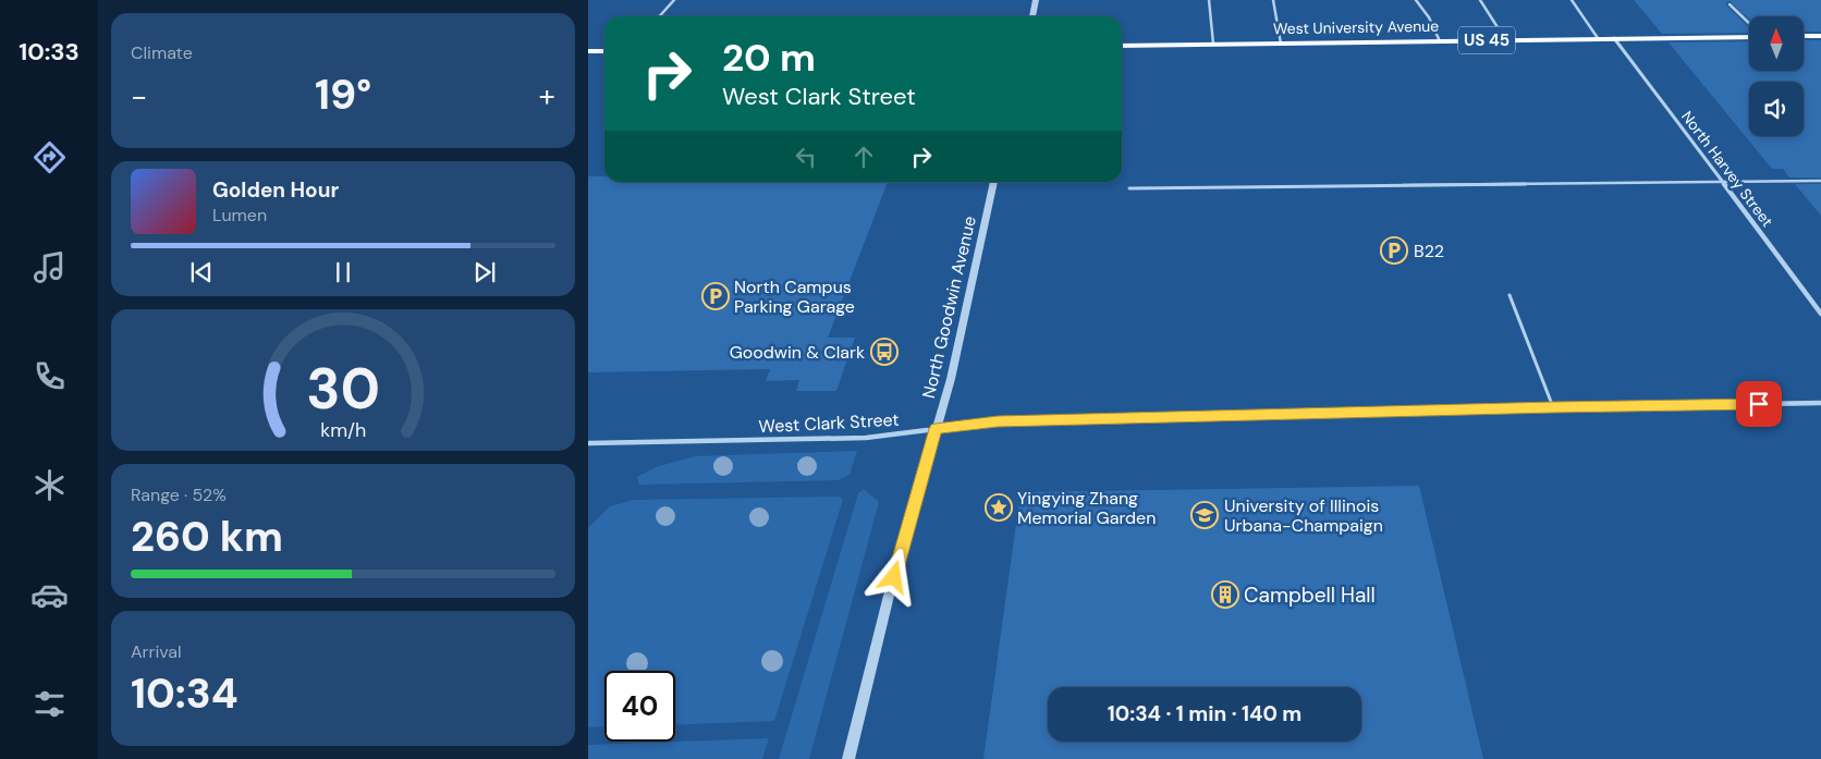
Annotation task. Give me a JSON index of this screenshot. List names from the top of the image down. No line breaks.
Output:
{"streets":{"main road":["West University Avenue","US 45"],"street":["North Harvey Street","North Goodwin Avenue","West Clark Street"]},"crossings":[["West University Avenue","North Harvey Street"],["North Goodwin Avenue","West Clark Street"]],"places":{"parking":["B22","North Campus Parking Garage"],"bus stop":["Goodwin & Clark"],"place":["Yingying Zhang Memorial Garden"],"school or university":["University of Illinois Urbana-Champaign"],"building":["Campbell Hall"]},"north":"top","page":{"tabs":"10:33","tile":["Climate",["Range · 52%","260 km"],["Arrival","10:34"]],"turn":["20 m","West Clark Street"],"heat":["−","19°","+"],"song":["Golden Hour","Lumen"],"limit":"40","trip":"10:34 · 1 min · 140 m","gauge":["30","km/h"]}}
